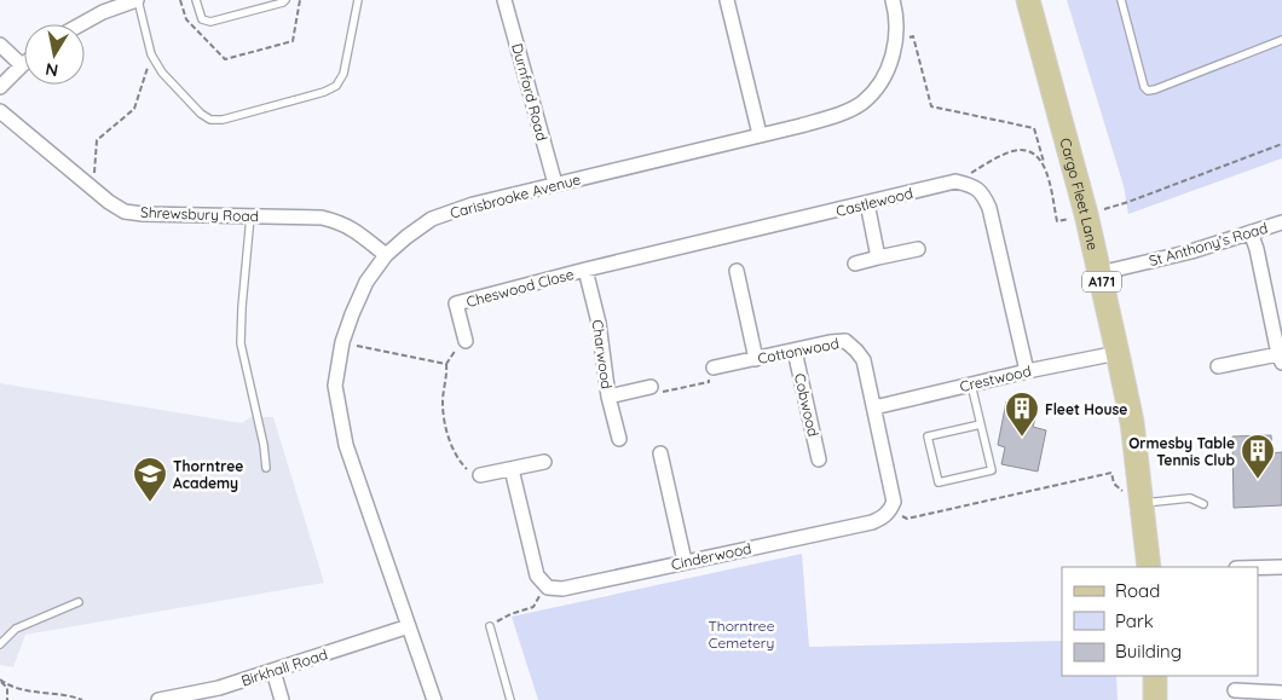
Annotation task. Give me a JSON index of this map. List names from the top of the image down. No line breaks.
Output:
{"streets":{"main road":["Cargo Fleet Lane","A171"],"street":["Durnford Road","Carisbrooke Avenue","Castlewood","Shrewsbury Road","St Anthony's Road","Cheswood Close","Cottonwood","Charwood","Crestwood","Cobwood","Cinderwood","Birkhall Road"]},"crossings":[["Durnford Road","Carisbrooke Avenue"],["Cargo Fleet Lane","St Anthony's Road"],["Cargo Fleet Lane","Crestwood"],["Carisbrooke Avenue","Shrewsbury Road"],["Carisbrooke Avenue","Birkhall Road"],["Castlewood","Cheswood Close"],["Castlewood","Charwood"],["Cheswood Close","Charwood"],["Cottonwood","Crestwood"],["Cottonwood","Cobwood"]],"parks":["Thorntree Cemetery"],"places":{"building":["Fleet House","Ormesby Table Tennis Club"],"school or university":["Thorntree Academy"]},"legend":["Road","Park","Building"],"north":"bottom"}
